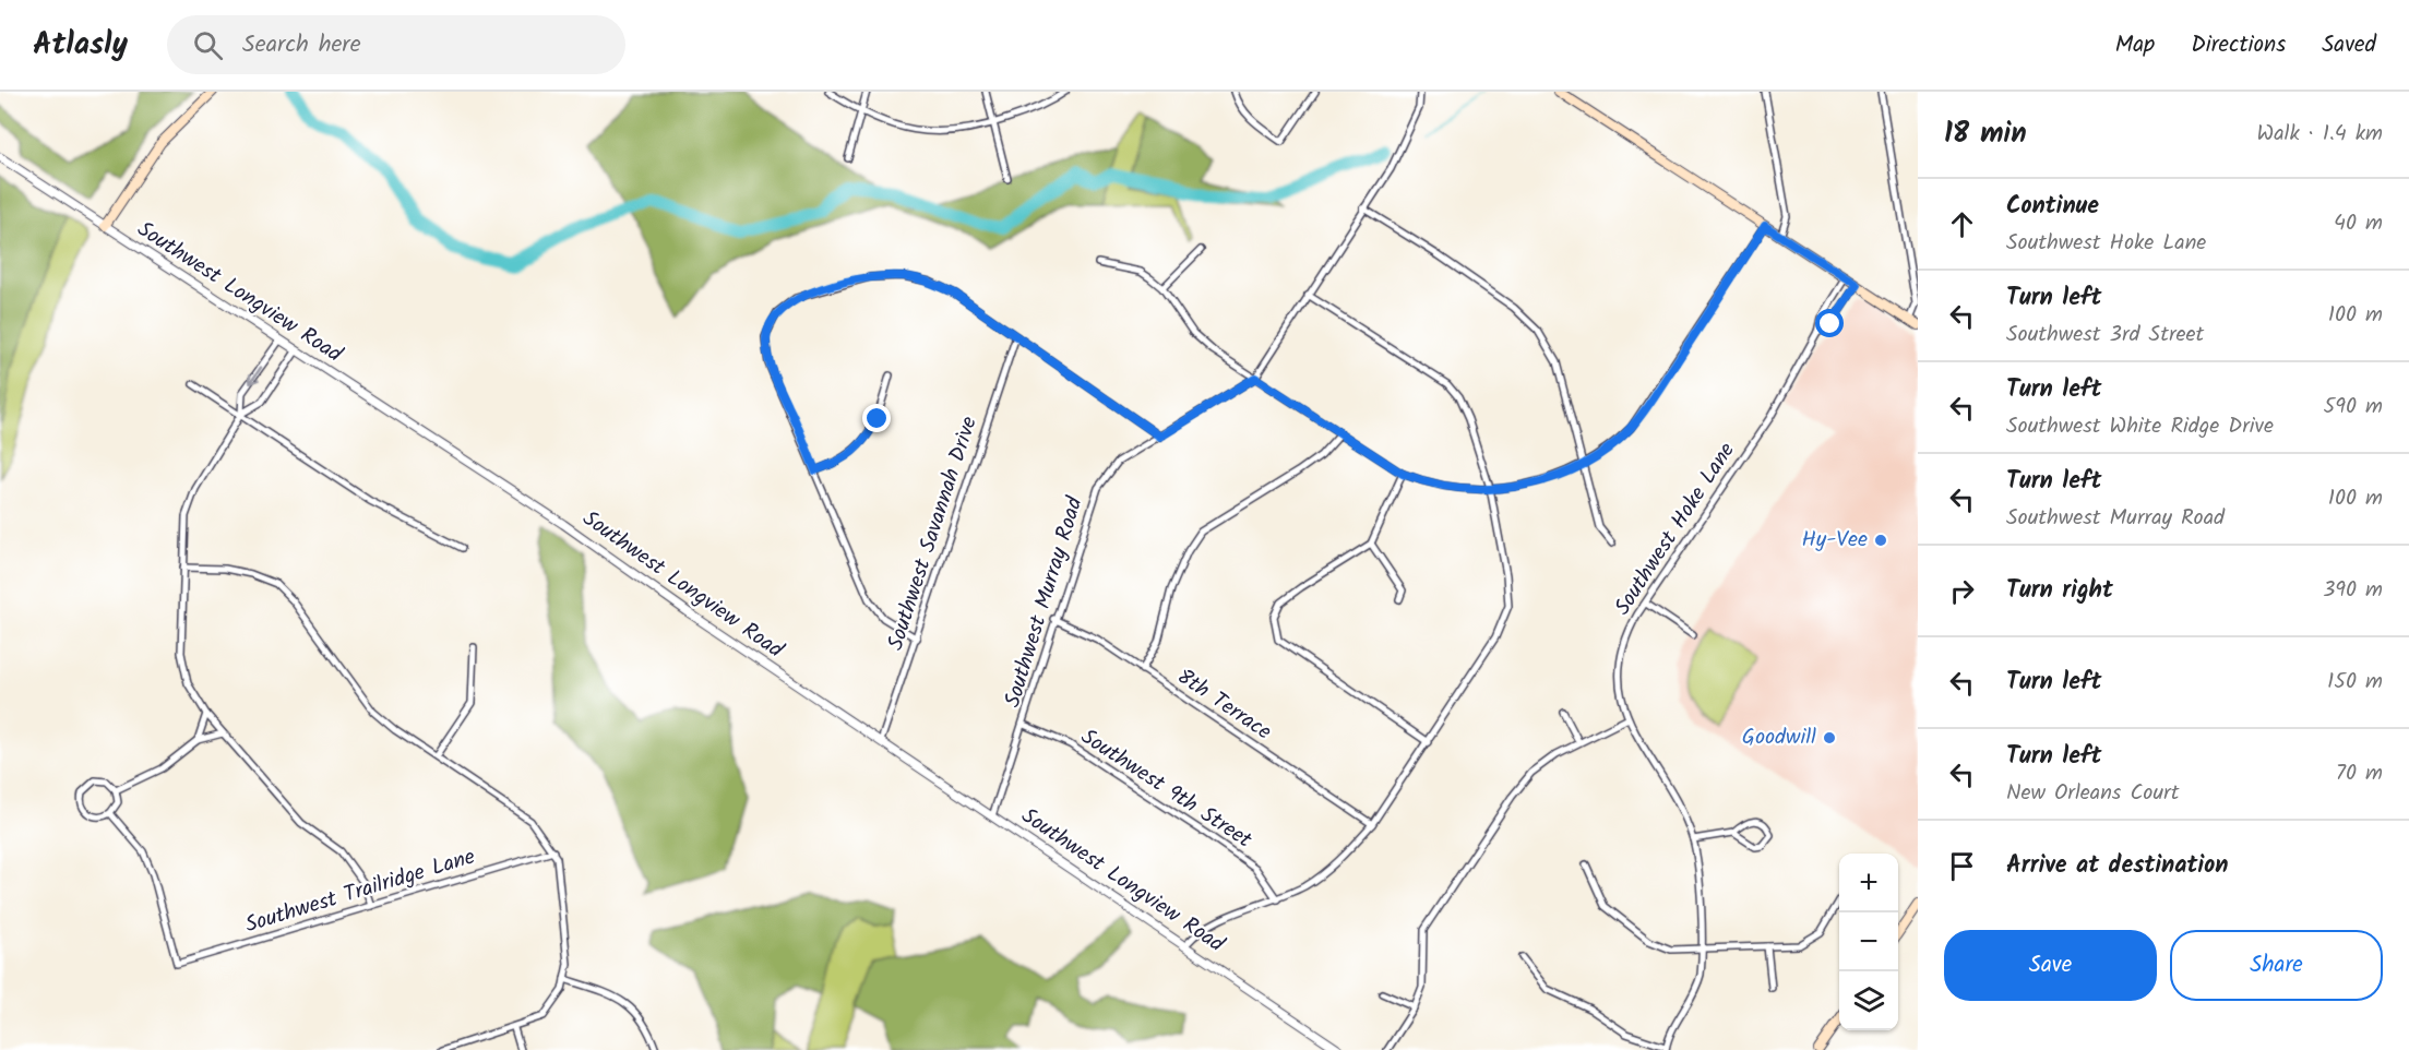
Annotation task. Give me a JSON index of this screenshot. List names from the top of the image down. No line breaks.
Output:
{"streets":{"street":["Southwest Longview Road","Southwest Hoke Lane","Southwest Savannah Drive","Southwest Murray Road","8th Terrace","Southwest 9th Street","Southwest Trailridge Lane"]},"crossings":[["Southwest Longview Road","Southwest Savannah Drive"],["Southwest Longview Road","Southwest Murray Road"],["Southwest Murray Road","8th Terrace"],["Southwest Murray Road","Southwest 9th Street"]],"places":["Hy-Vee","Goodwill"],"page":{"header":"Atlasly","search":"Search here","nav":["Map","Directions","Saved"],"heading":["18 min","Walk · 1.4 km"],"list":[["Continue","Southwest Hoke Lane","40 m"],["Turn left","Southwest 3rd Street","100 m"],["Turn left","Southwest White Ridge Drive","590 m"],["Turn left","Southwest Murray Road","100 m"],["Turn right","390 m"],["Turn left","150 m"],["Turn left","New Orleans Court","70 m"],"Arrive at destination"],"map_buttons":["+","−"],"buttons":["Save","Share"]}}
